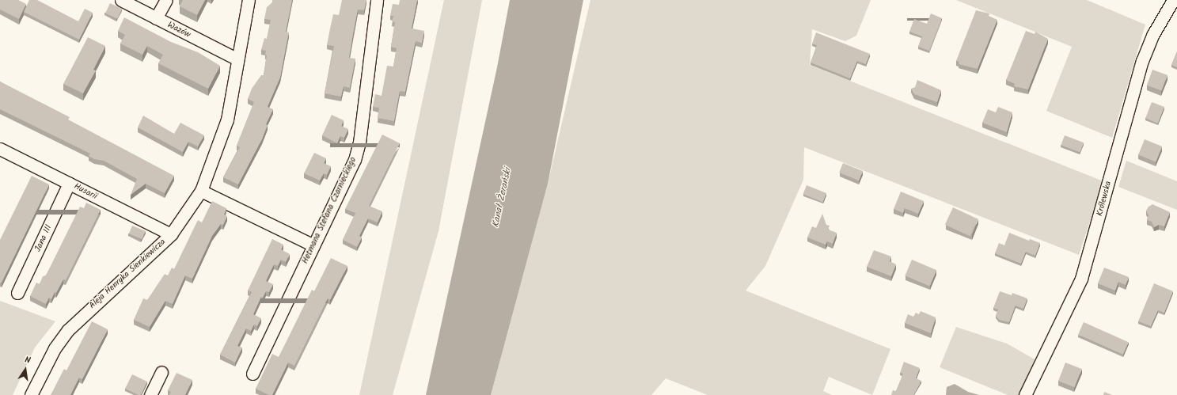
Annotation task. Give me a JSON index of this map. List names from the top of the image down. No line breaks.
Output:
{"streets":{"street":["Wazów","Husarii","Królewska","Hetmana Stefana Czarnieckiego","Jana III","Aleja Henryka Sienkiewicza"]},"crossings":[["Wazów","Aleja Henryka Sienkiewicza"],["Husarii","Jana III"],["Husarii","Aleja Henryka Sienkiewicza"]],"water":["Kanał Żerański"],"north":"top"}
